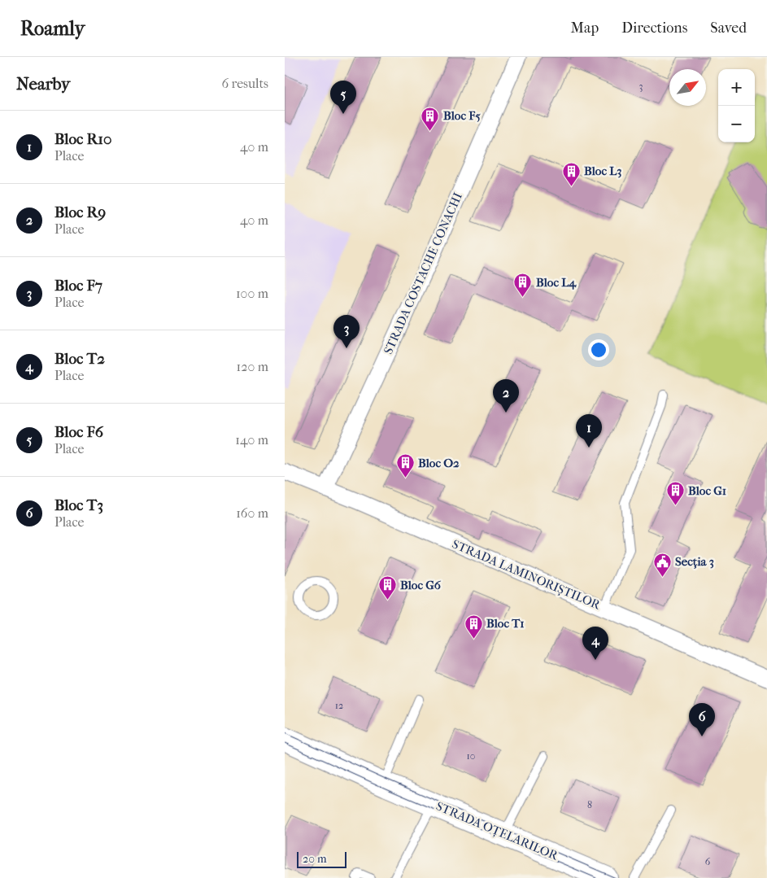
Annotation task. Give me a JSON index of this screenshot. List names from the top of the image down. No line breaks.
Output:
{"streets":{"main road":["STRADA OȚELARILOR"],"street":["STRADA COSTACHE CONACHI","STRADA LAMINORIȘTILOR"]},"crossings":[["STRADA COSTACHE CONACHI","STRADA LAMINORIȘTILOR"]],"places":{"building":["Bloc F5","Bloc L3","Bloc L4","Bloc O2","Bloc G1","Bloc G6","Bloc T1"],"public building":["Secția 3"]},"house_numbers":["3","12","10","8","6"],"scale_bar":"20 m","north":"top right","page":{"header":"Roamly","nav":["Map","Directions","Saved"],"heading":["Nearby","6 results"],"map_buttons":["+","−"],"pins":["5","3","2","1","4","6"],"list":[{"mark":"1","name":"Bloc R10","note":"Place","value":"40 m"},{"mark":"2","name":"Bloc R9","note":"Place","value":"40 m"},{"mark":"3","name":"Bloc F7","note":"Place","value":"100 m"},{"mark":"4","name":"Bloc T2","note":"Place","value":"120 m"},{"mark":"5","name":"Bloc F6","note":"Place","value":"140 m"},{"mark":"6","name":"Bloc T3","note":"Place","value":"160 m"}],"scale":"20 m"}}
